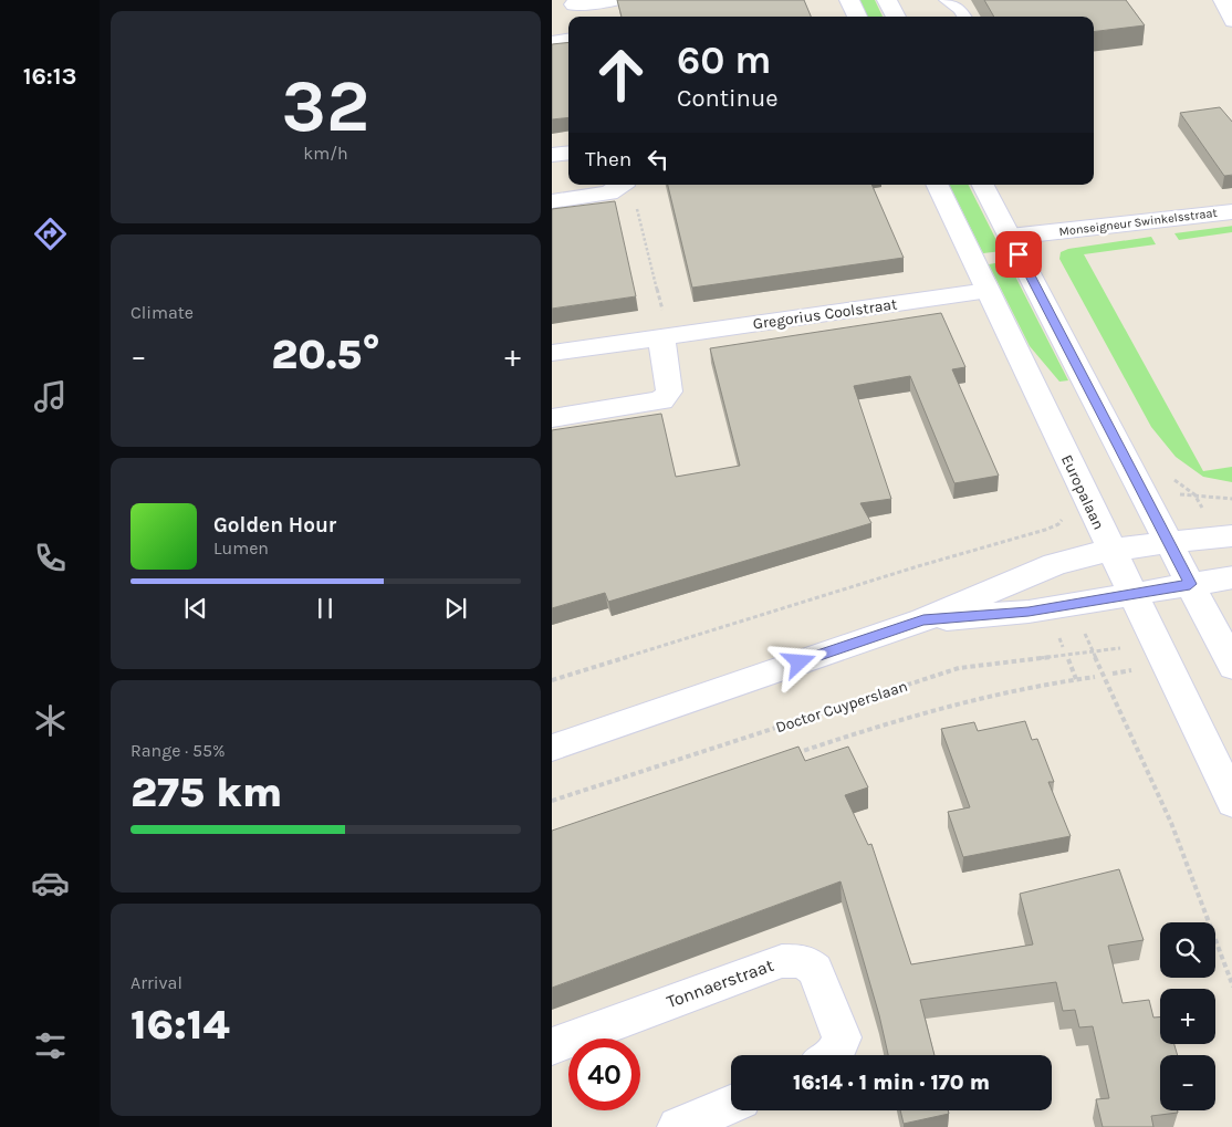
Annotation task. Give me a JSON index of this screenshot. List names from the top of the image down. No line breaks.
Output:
{"streets":{"street":["Monseigneur Swinkelsstraat","Gregorius Coolstraat","Europalaan","Tonnaerstraat"],"path":["Doctor Cuyperslaan"]},"crossings":[["Gregorius Coolstraat","Europalaan"]],"page":{"tabs":"16:13","tile":[["32","km/h"],"Climate",["Range · 55%","275 km"],["Arrival","16:14"]],"turn":["60 m","Continue"],"then":"Then","heat":["−","20.5°","+"],"song":["Golden Hour","Lumen"],"map_buttons":["+","−"],"limit":"40","trip":"16:14 · 1 min · 170 m"}}
